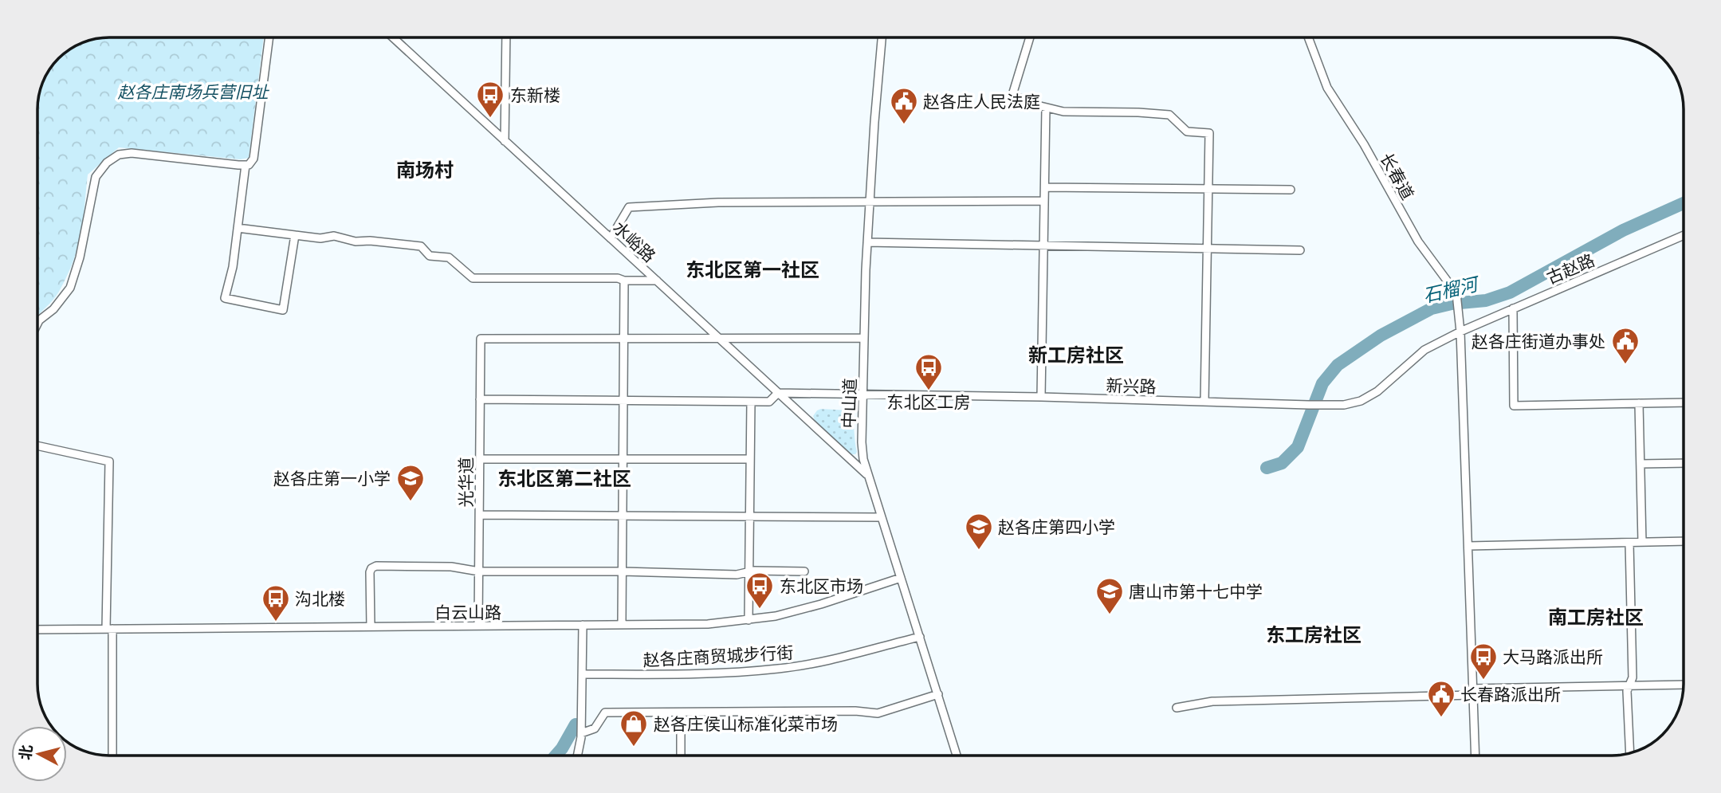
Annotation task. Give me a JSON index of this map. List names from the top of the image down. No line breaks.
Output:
{"streets":{"street":["长春道","水峪路","古赵路","新兴路","中山道","光华道","白云山路","赵各庄商贸城步行街"]},"crossings":[["长春道","古赵路"],["长春道","新兴路"],["水峪路","新兴路"],["水峪路","中山道"],["古赵路","新兴路"],["新兴路","中山道"],["中山道","白云山路"],["中山道","赵各庄商贸城步行街"],["光华道","白云山路"]],"districts":["南场村","东北区第一社区","新工房社区","东北区第二社区","南工房社区","东工房社区"],"water":["石榴河"],"parks":["赵各庄南场兵营旧址"],"places":{"bus stop":["东新楼","东北区工房","东北区市场","沟北楼","大马路派出所"],"public building":["赵各庄人民法庭","赵各庄街道办事处","长春路派出所"],"school or university":["赵各庄第一小学","赵各庄第四小学","唐山市第十七中学"],"shop":["赵各庄侯山标准化菜市场"]},"north":"left"}
